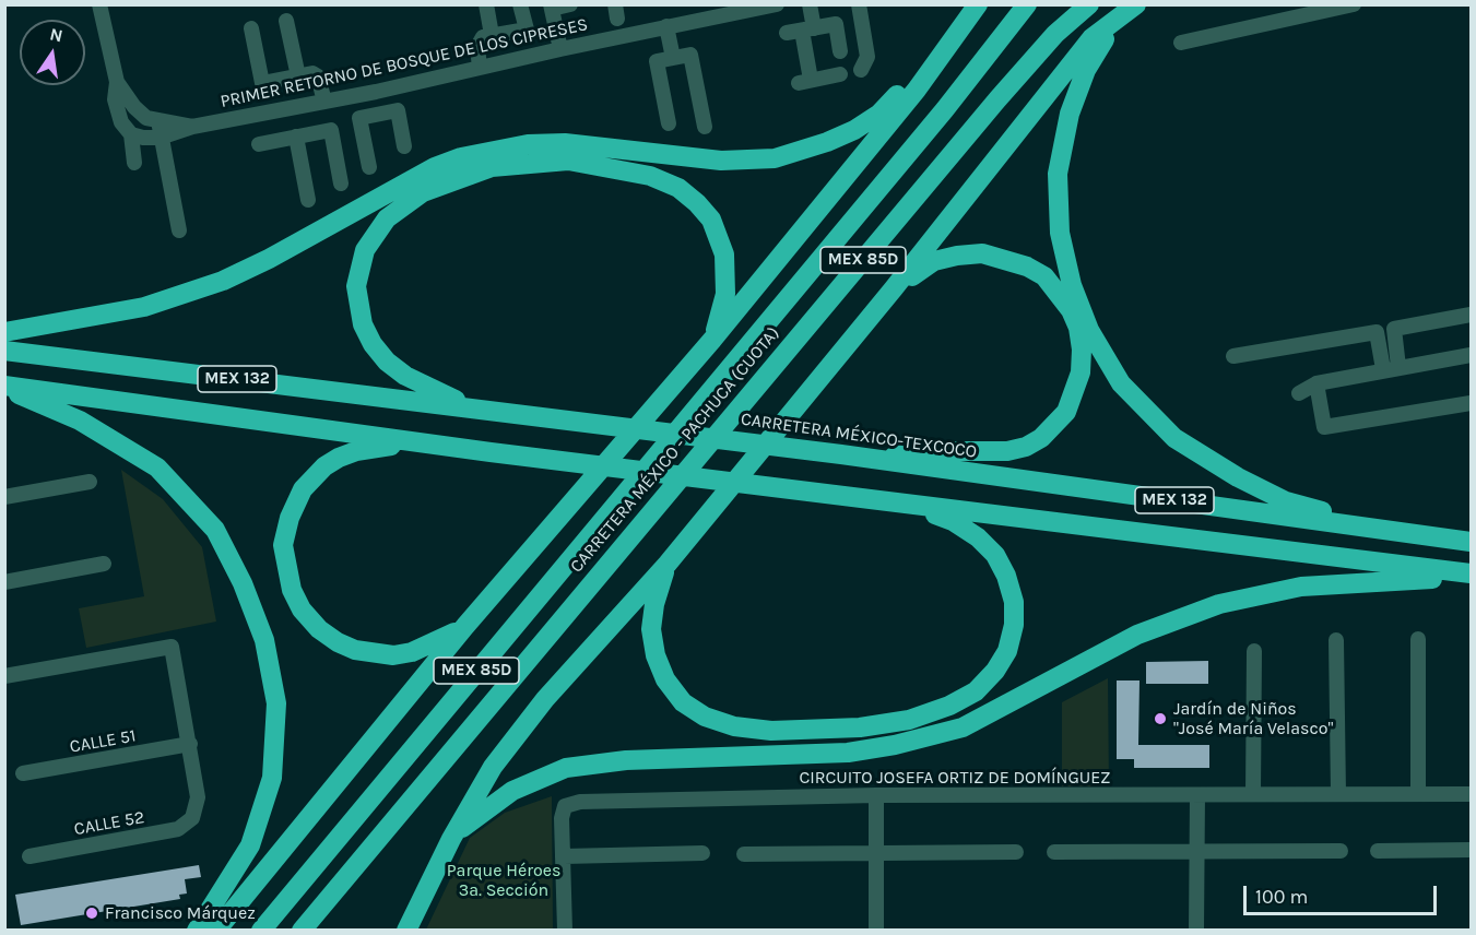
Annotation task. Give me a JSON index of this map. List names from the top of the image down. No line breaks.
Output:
{"streets":{"highway":["MEX 85D","MEX 132","CARRETERA MÉXICO-TEXCOCO","CARRETERA MÉXICO - PACHUCA (CUOTA)"],"street":["PRIMER RETORNO DE BOSQUE DE LOS CIPRESES","CALLE 51","CIRCUITO JOSEFA ORTIZ DE DOMÍNGUEZ","CALLE 52"]},"crossings":[["CALLE 51","CALLE 52"]],"parks":["Parque Héroes 3a. Sección"],"places":["Jardín de Niños \"José María Velasco\"","Francisco Márquez"],"scale_bar":"100 m","north":"top"}
